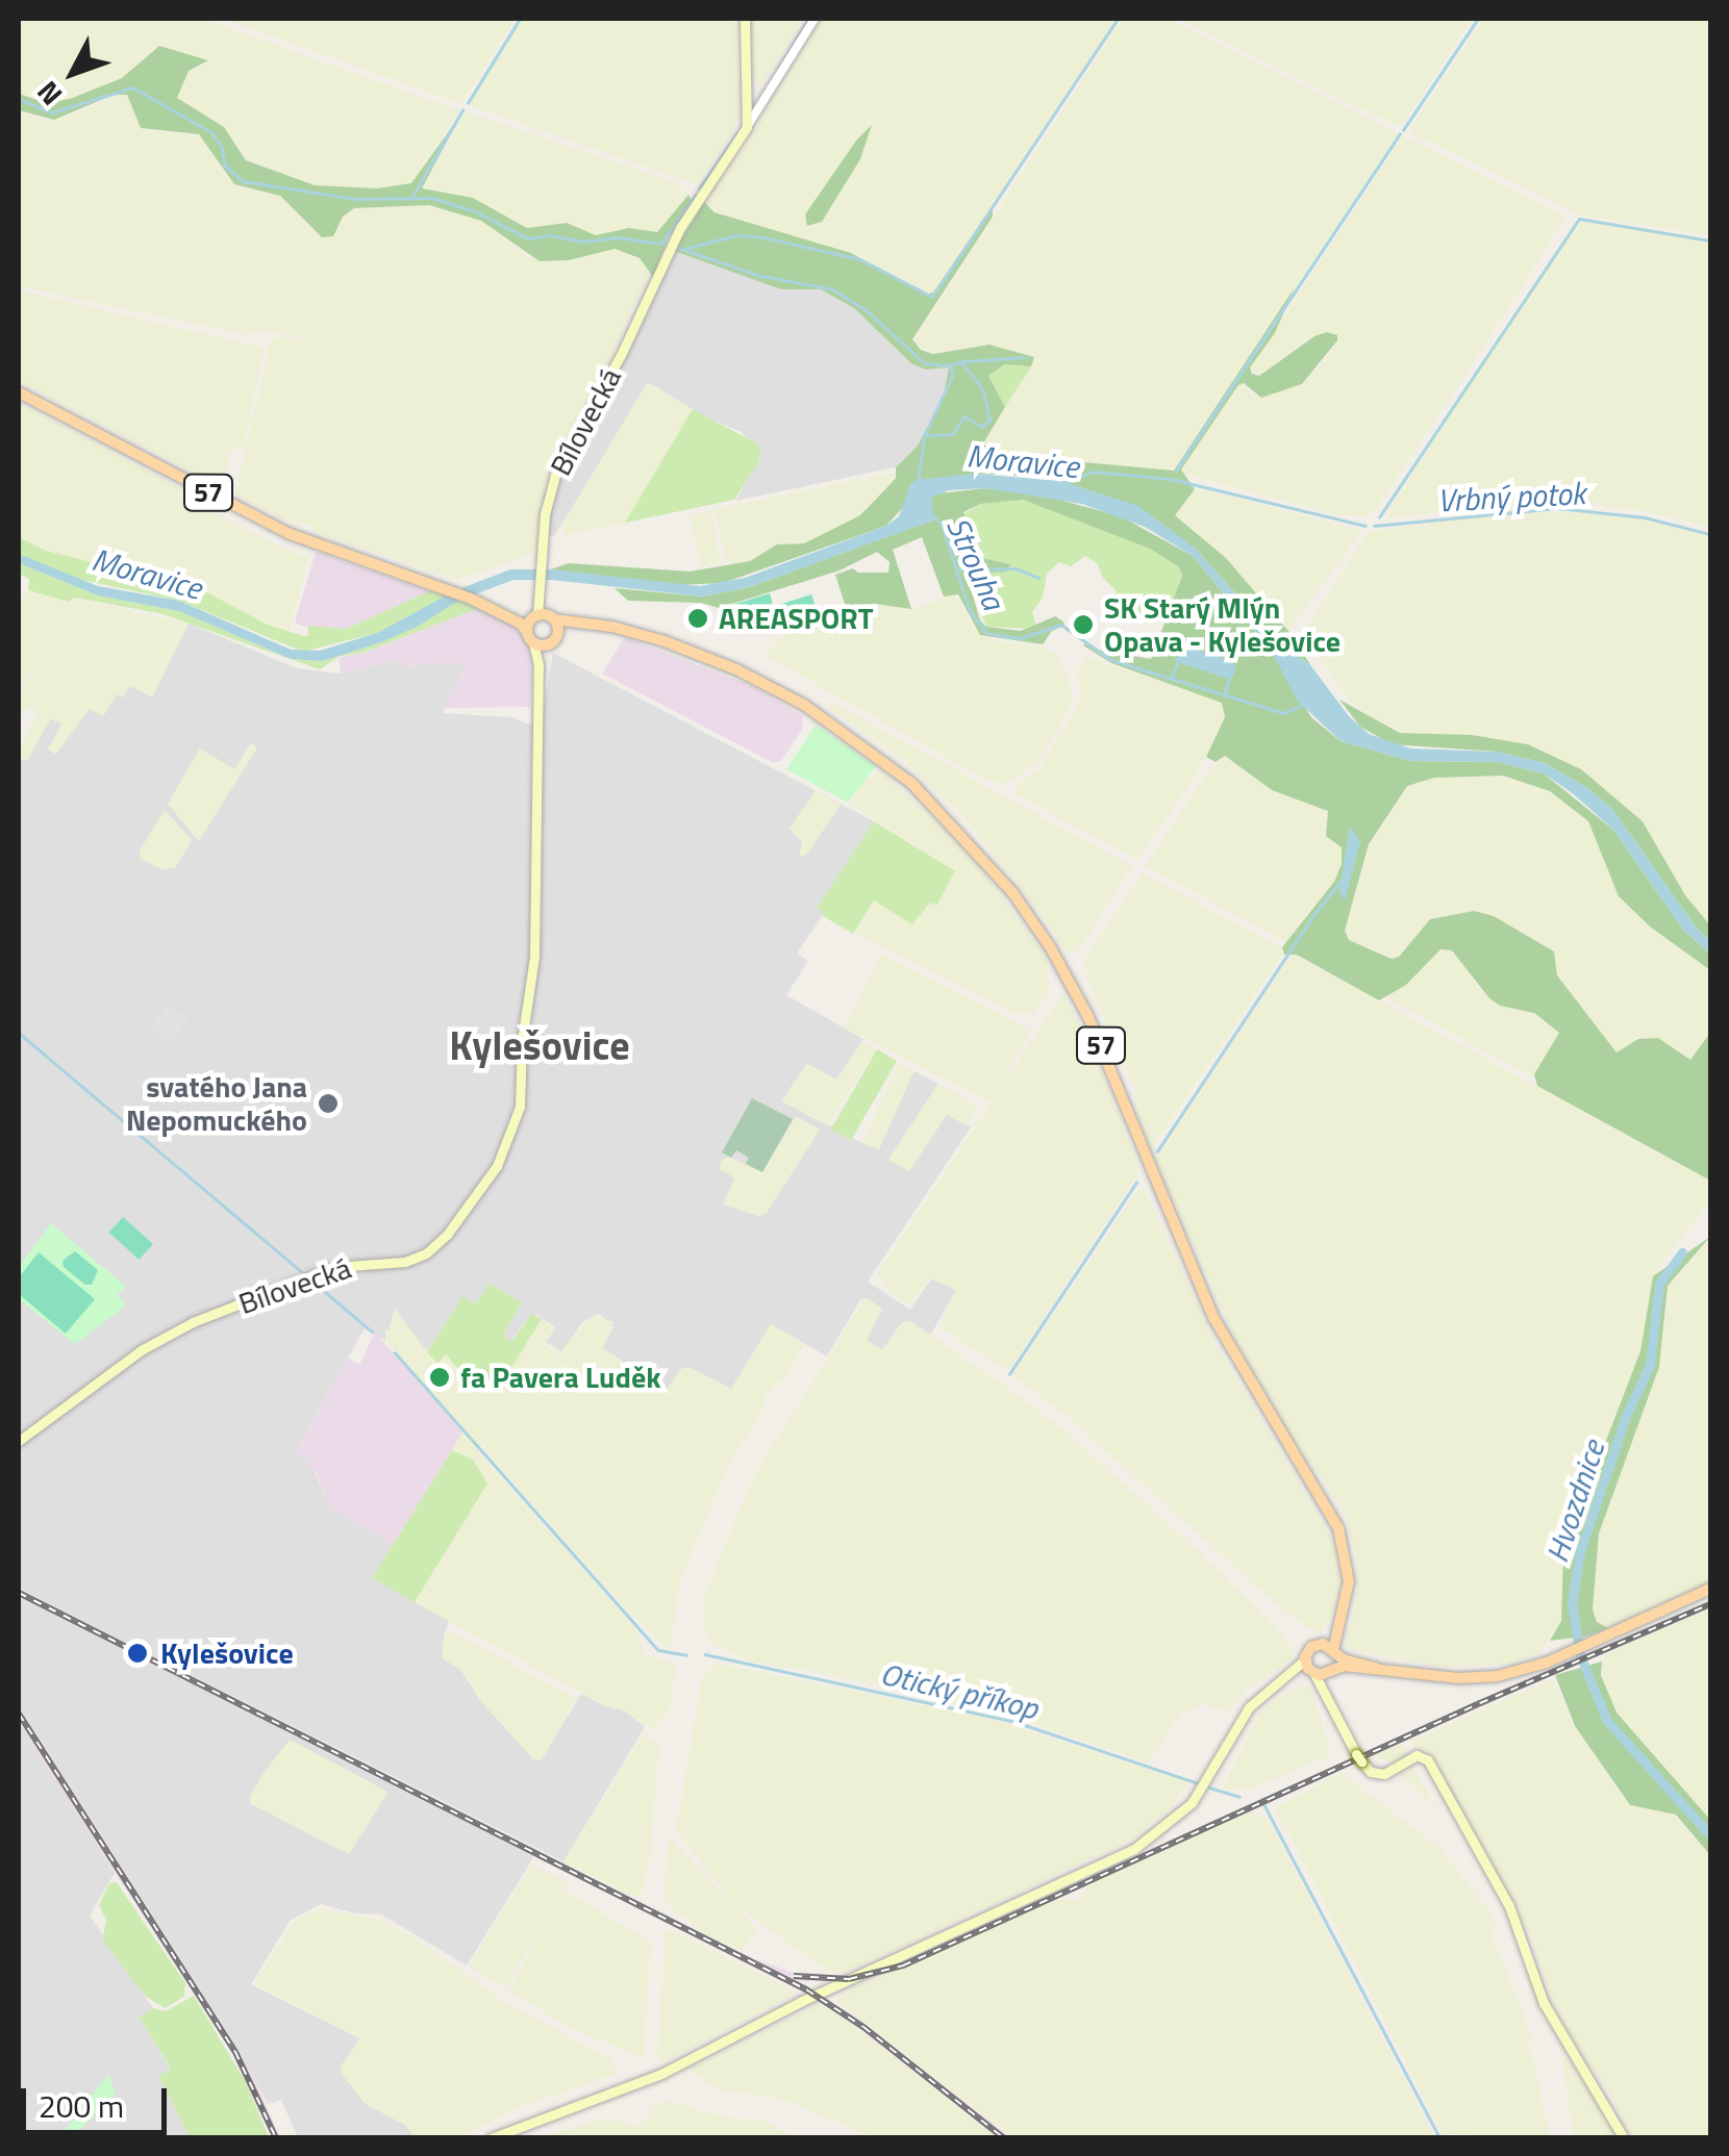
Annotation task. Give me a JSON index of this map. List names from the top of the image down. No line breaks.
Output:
{"streets":{"main road":["Bílovecká","57"]},"crossings":[["Bílovecká","57"]],"districts":["Kylešovice"],"water":["Moravice","Vrbný potok","Strouha","Hvozdnice","Otický příkop"],"places":["AREASPORT","SK Starý Mlýn Opava - Kylešovice","svatého Jana Nepomuckého","fa Pavera Luděk","Kylešovice"],"scale_bar":"200 m","north":"bottom left"}
